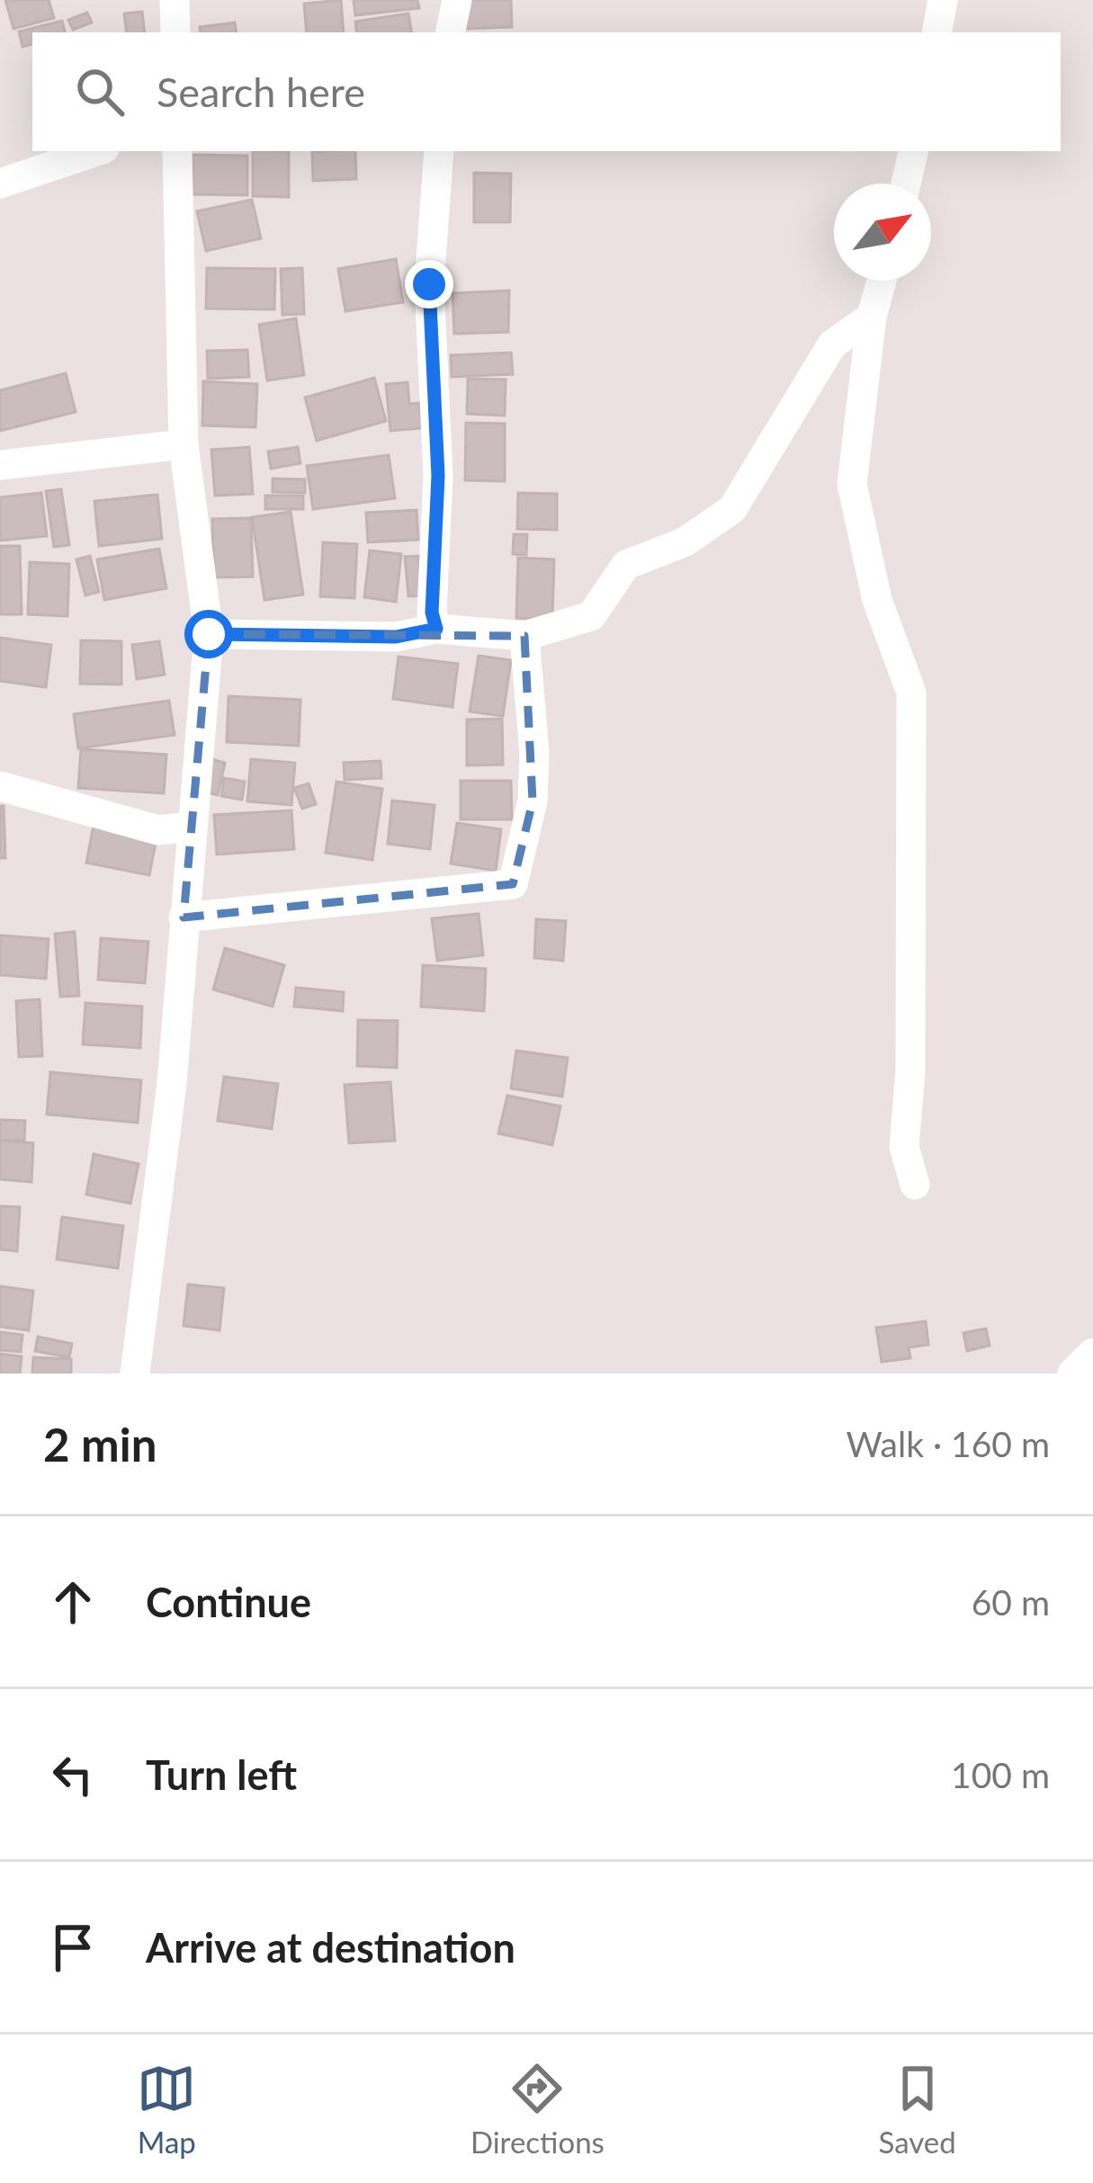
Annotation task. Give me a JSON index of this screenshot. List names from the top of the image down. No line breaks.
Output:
{"north":"top right","page":{"search":"Search here","heading":["2 min","Walk · 160 m"],"list":[["Continue","60 m"],["Turn left","100 m"],"Arrive at destination"],"nav":["Map","Directions","Saved"]}}
